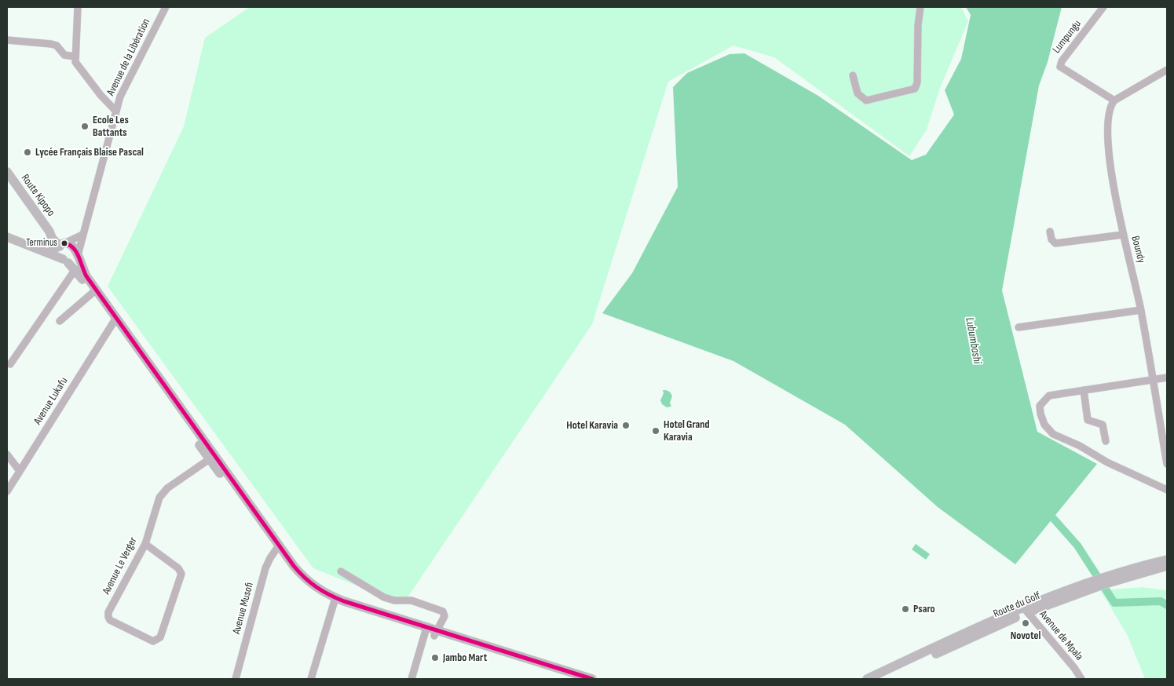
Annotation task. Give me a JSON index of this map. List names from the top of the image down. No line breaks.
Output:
{"streets":{"main road":["Route Kipopo","Route du Golf"],"street":["Lumpungu","Avenue de la Libération","Boundy","Avenue Lukafu","Avenue Le Verger","Avenue Musofi","Avenue de Mpala"]},"crossings":[["Lumpungu","Boundy"],["Avenue de la Libération","Route Kipopo"],["Route du Golf","Avenue de Mpala"]],"water":["Lubumbashi"],"places":["Ecole Les Battants","Lycée Français Blaise Pascal","Terminus","Hotel Karavia","Hotel Grand Karavia","Psaro","Novotel","Jambo Mart"]}
